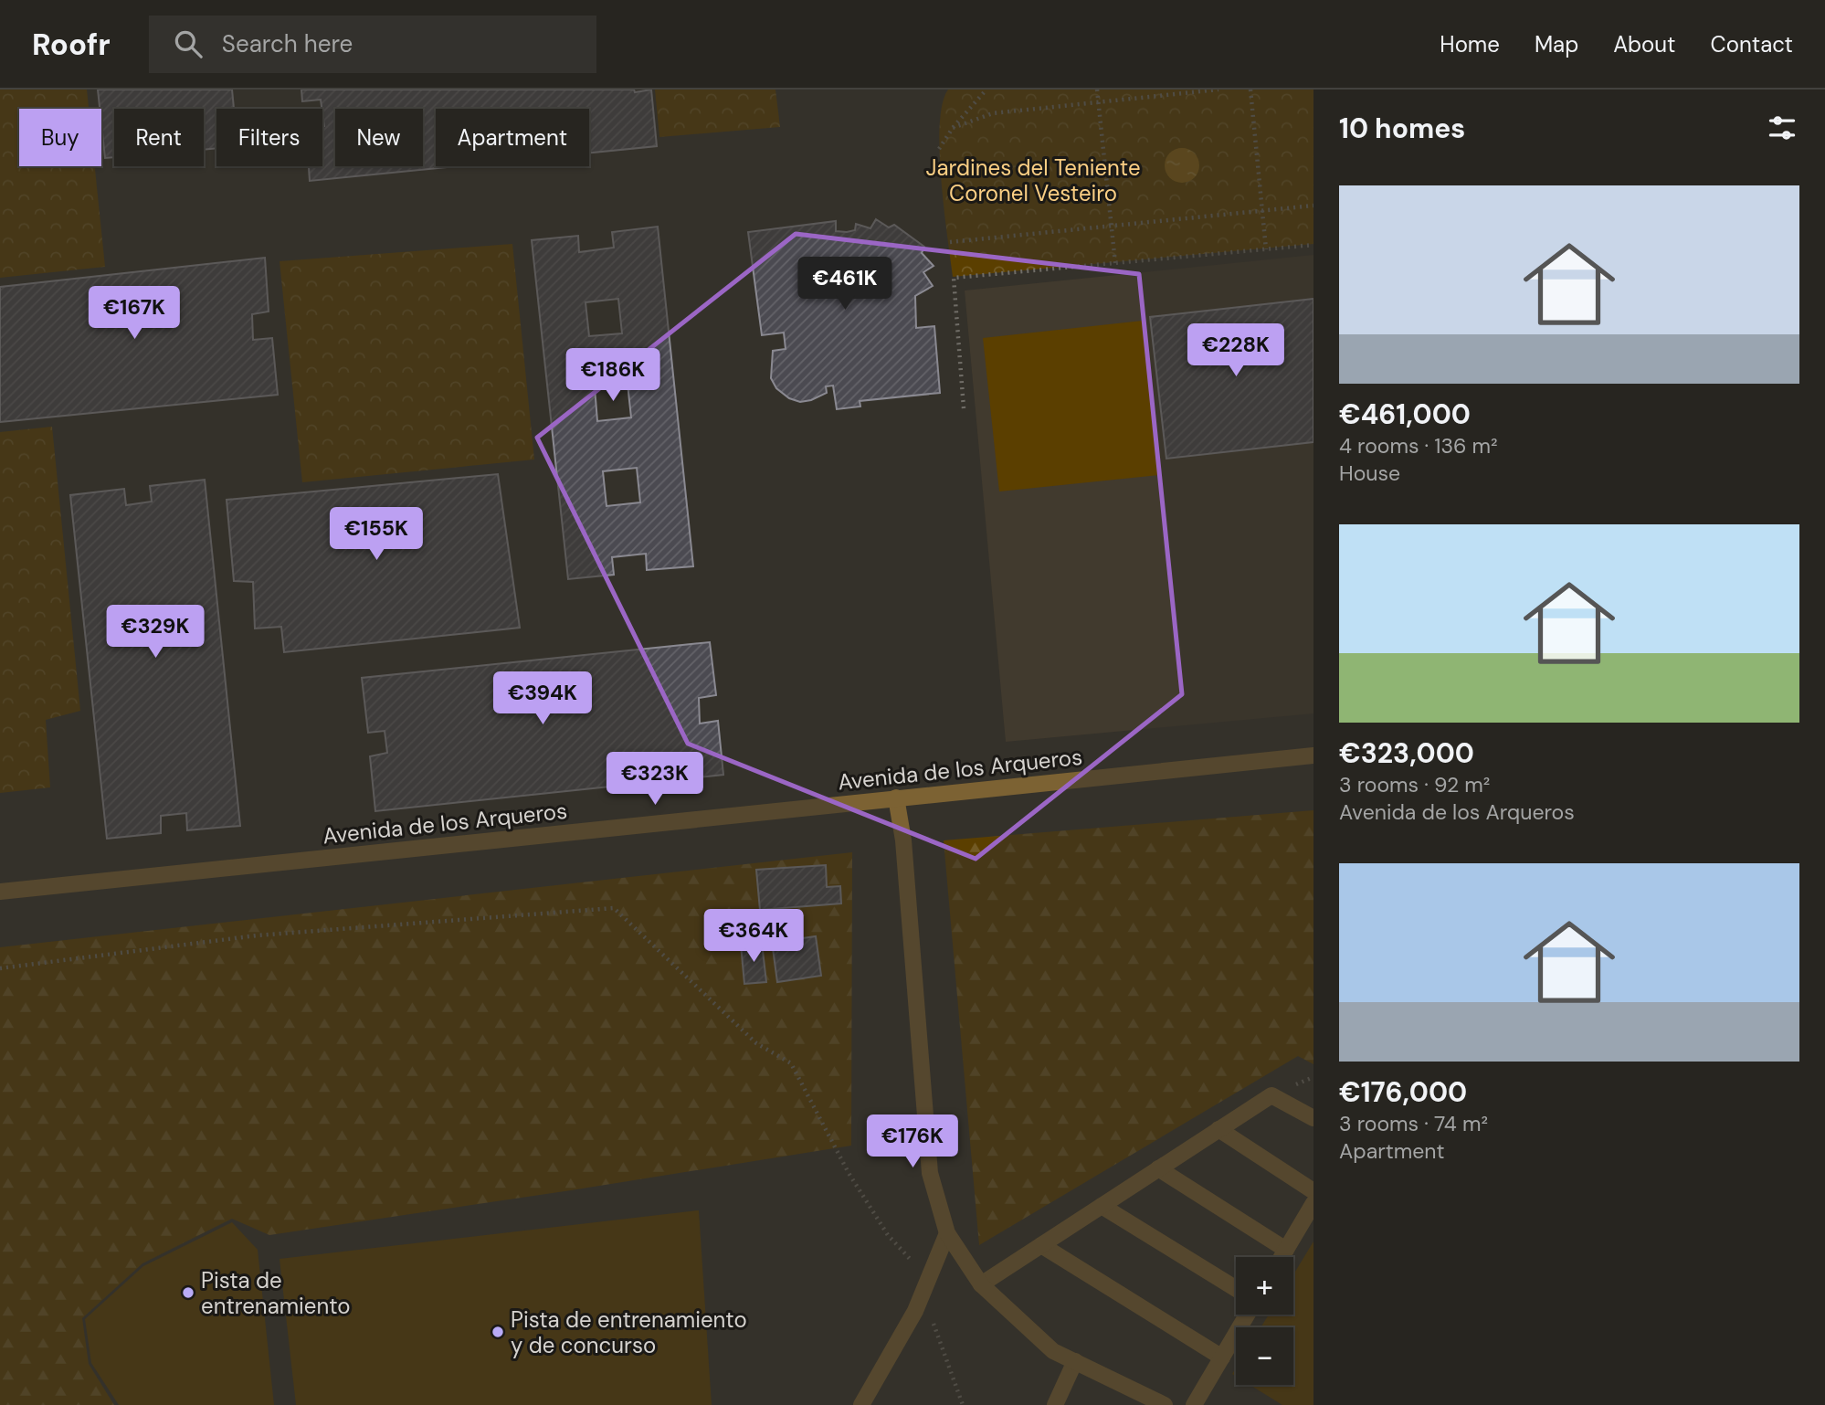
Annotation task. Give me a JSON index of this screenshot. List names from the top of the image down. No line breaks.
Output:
{"streets":{"street":["Avenida de los Arqueros"]},"parks":["Jardines del Teniente Coronel Vesteiro"],"places":["Pista de entrenamiento","Pista de entrenamiento y de concurso"],"page":{"header":"Roofr","search":"Search here","nav":["Home","Map","About","Contact"],"heading":"10 homes","chip":["Buy","Rent","Filters","New","Apartment"],"list":[{"name":"€461,000","note":"4 rooms · 136 m² · House"},{"name":"€323,000","note":"3 rooms · 92 m² · Avenida de los Arqueros"},{"name":"€176,000","note":"3 rooms · 74 m² · Apartment"}],"price":["€461K","€167K","€228K","€186K","€155K","€329K","€394K","€323K","€364K","€176K"],"map_buttons":["+","−"]}}
